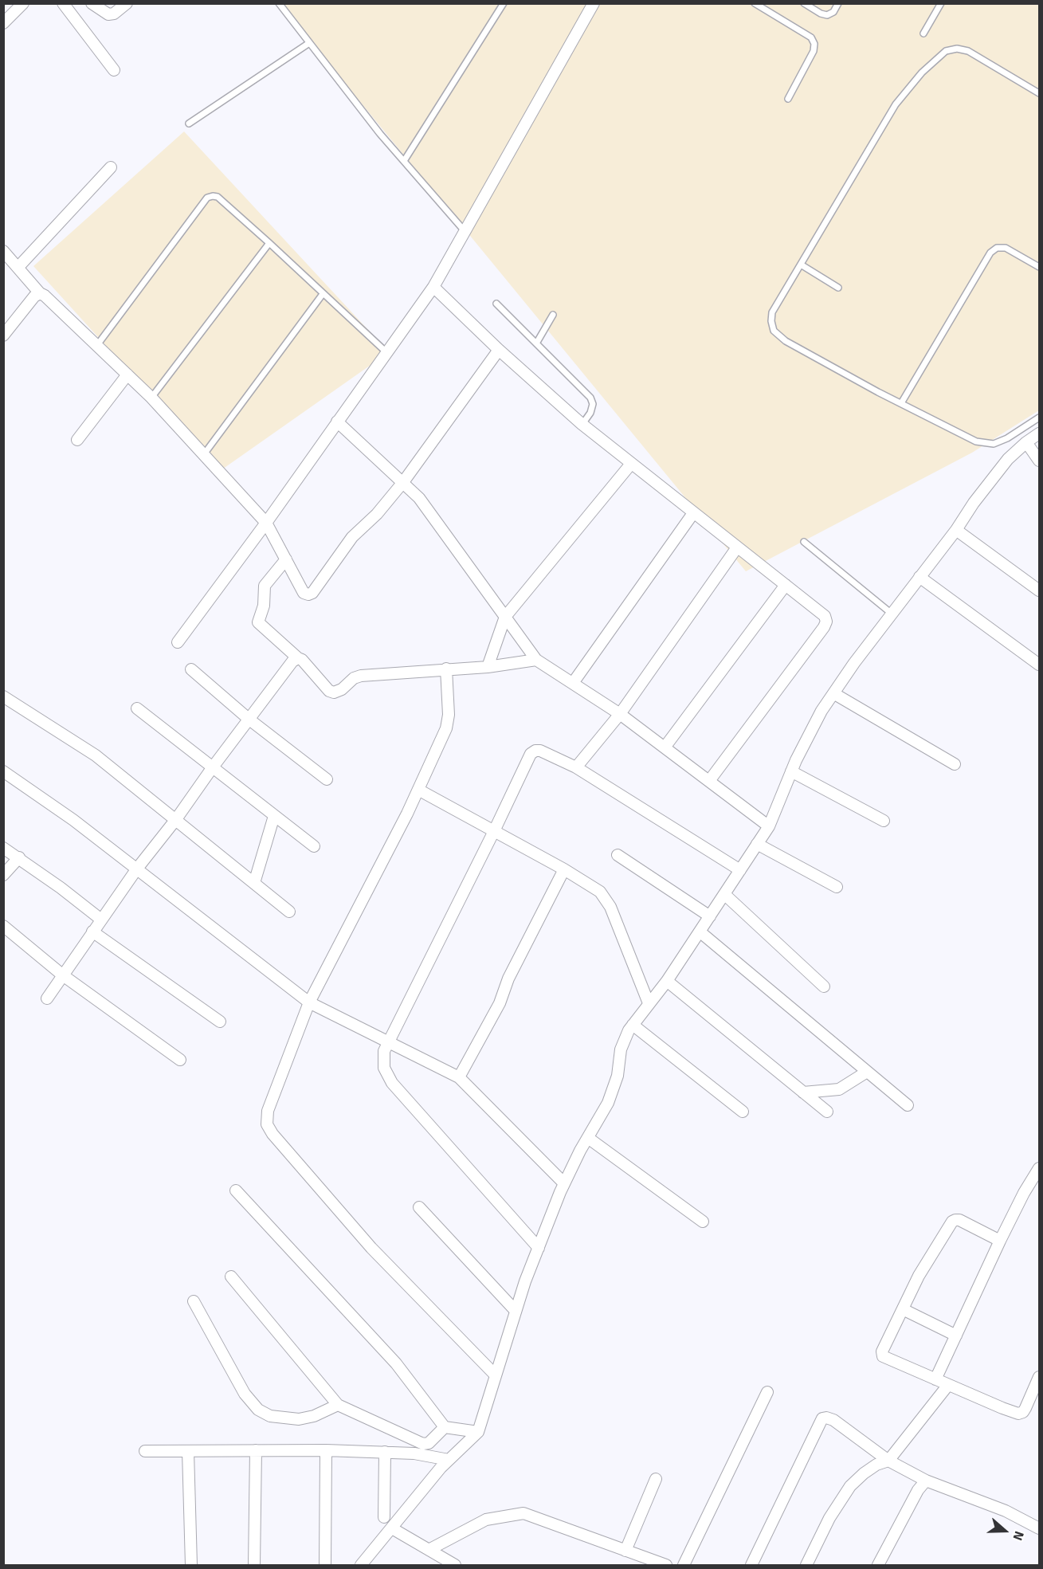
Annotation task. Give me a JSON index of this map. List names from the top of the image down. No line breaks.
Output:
{"north":"right"}
